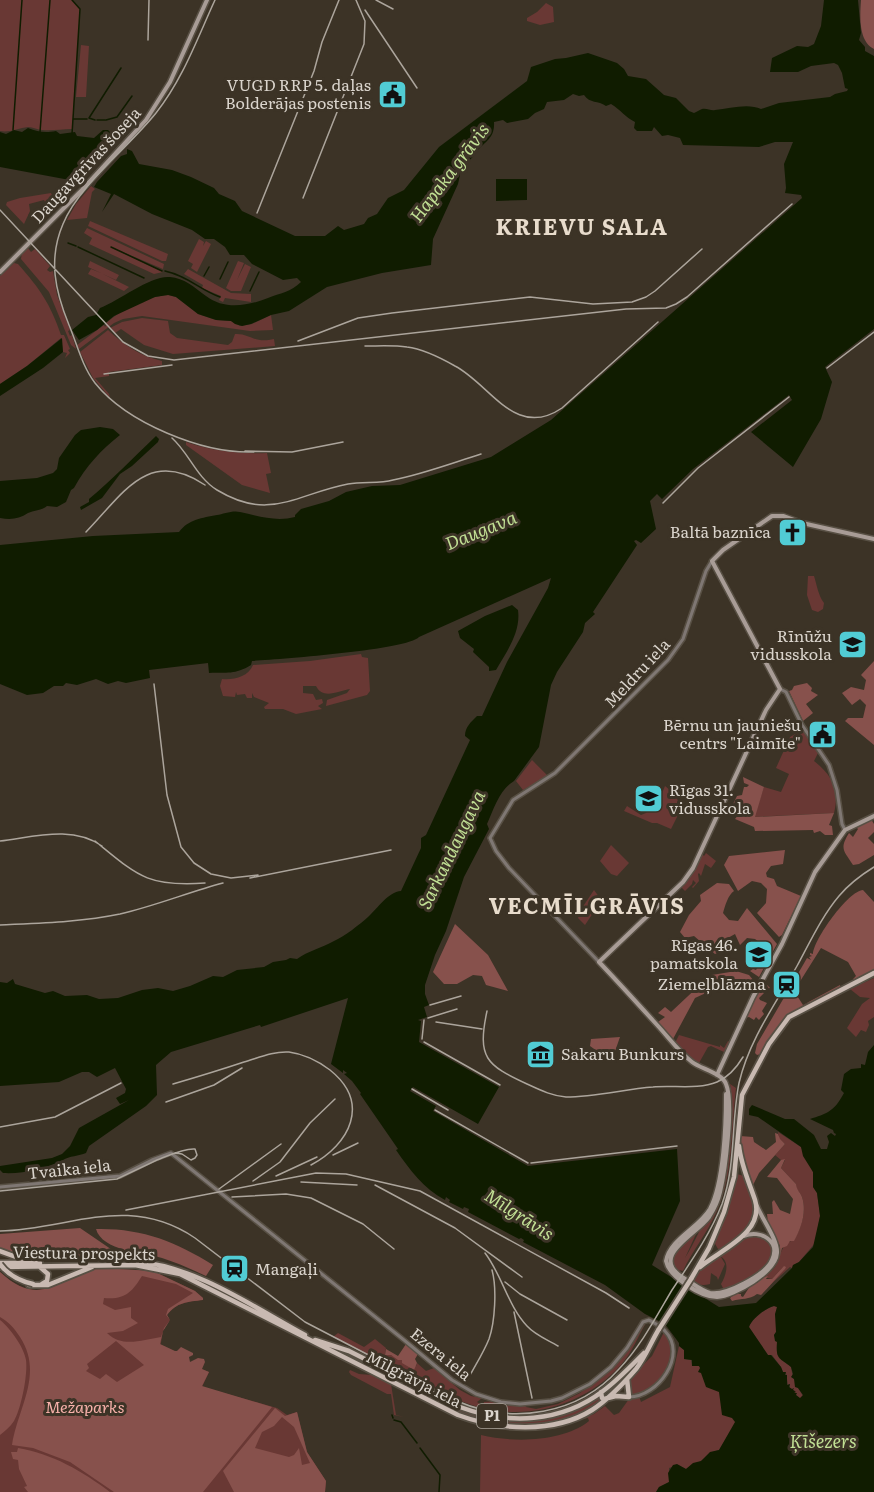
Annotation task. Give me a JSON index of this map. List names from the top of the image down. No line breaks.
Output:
{"streets":{"main road":["Daugavgrīvas šoseja","Meldru iela","Viestura prospekts","Mīlgrāvja iela","P1"],"street":["Tvaika iela","Ezera iela"]},"crossings":[["Tvaika iela","Ezera iela"],["Viestura prospekts","Mīlgrāvja iela"],["Mīlgrāvja iela","P1"]],"districts":["KRIEVU SALA","VECMĪLGRĀVIS"],"water":["Hapaka grāvis","Daugava","Sarkandaugava","Mīlgrāvis","Ķīšezers"],"parks":["Mežaparks"],"places":{"public building":["VUGD RRP 5. daļas Bolderājas postenis","Bērnu un jauniešu centrs \"Laimīte\""],"church":["Baltā baznīca"],"school or university":["Rīnūžu vidusskola","Rīgas 31. vidusskola","Rīgas 46. pamatskola"],"station":["Ziemeļblāzma","Mangaļi"],"museum":["Sakaru Bunkurs"]}}
